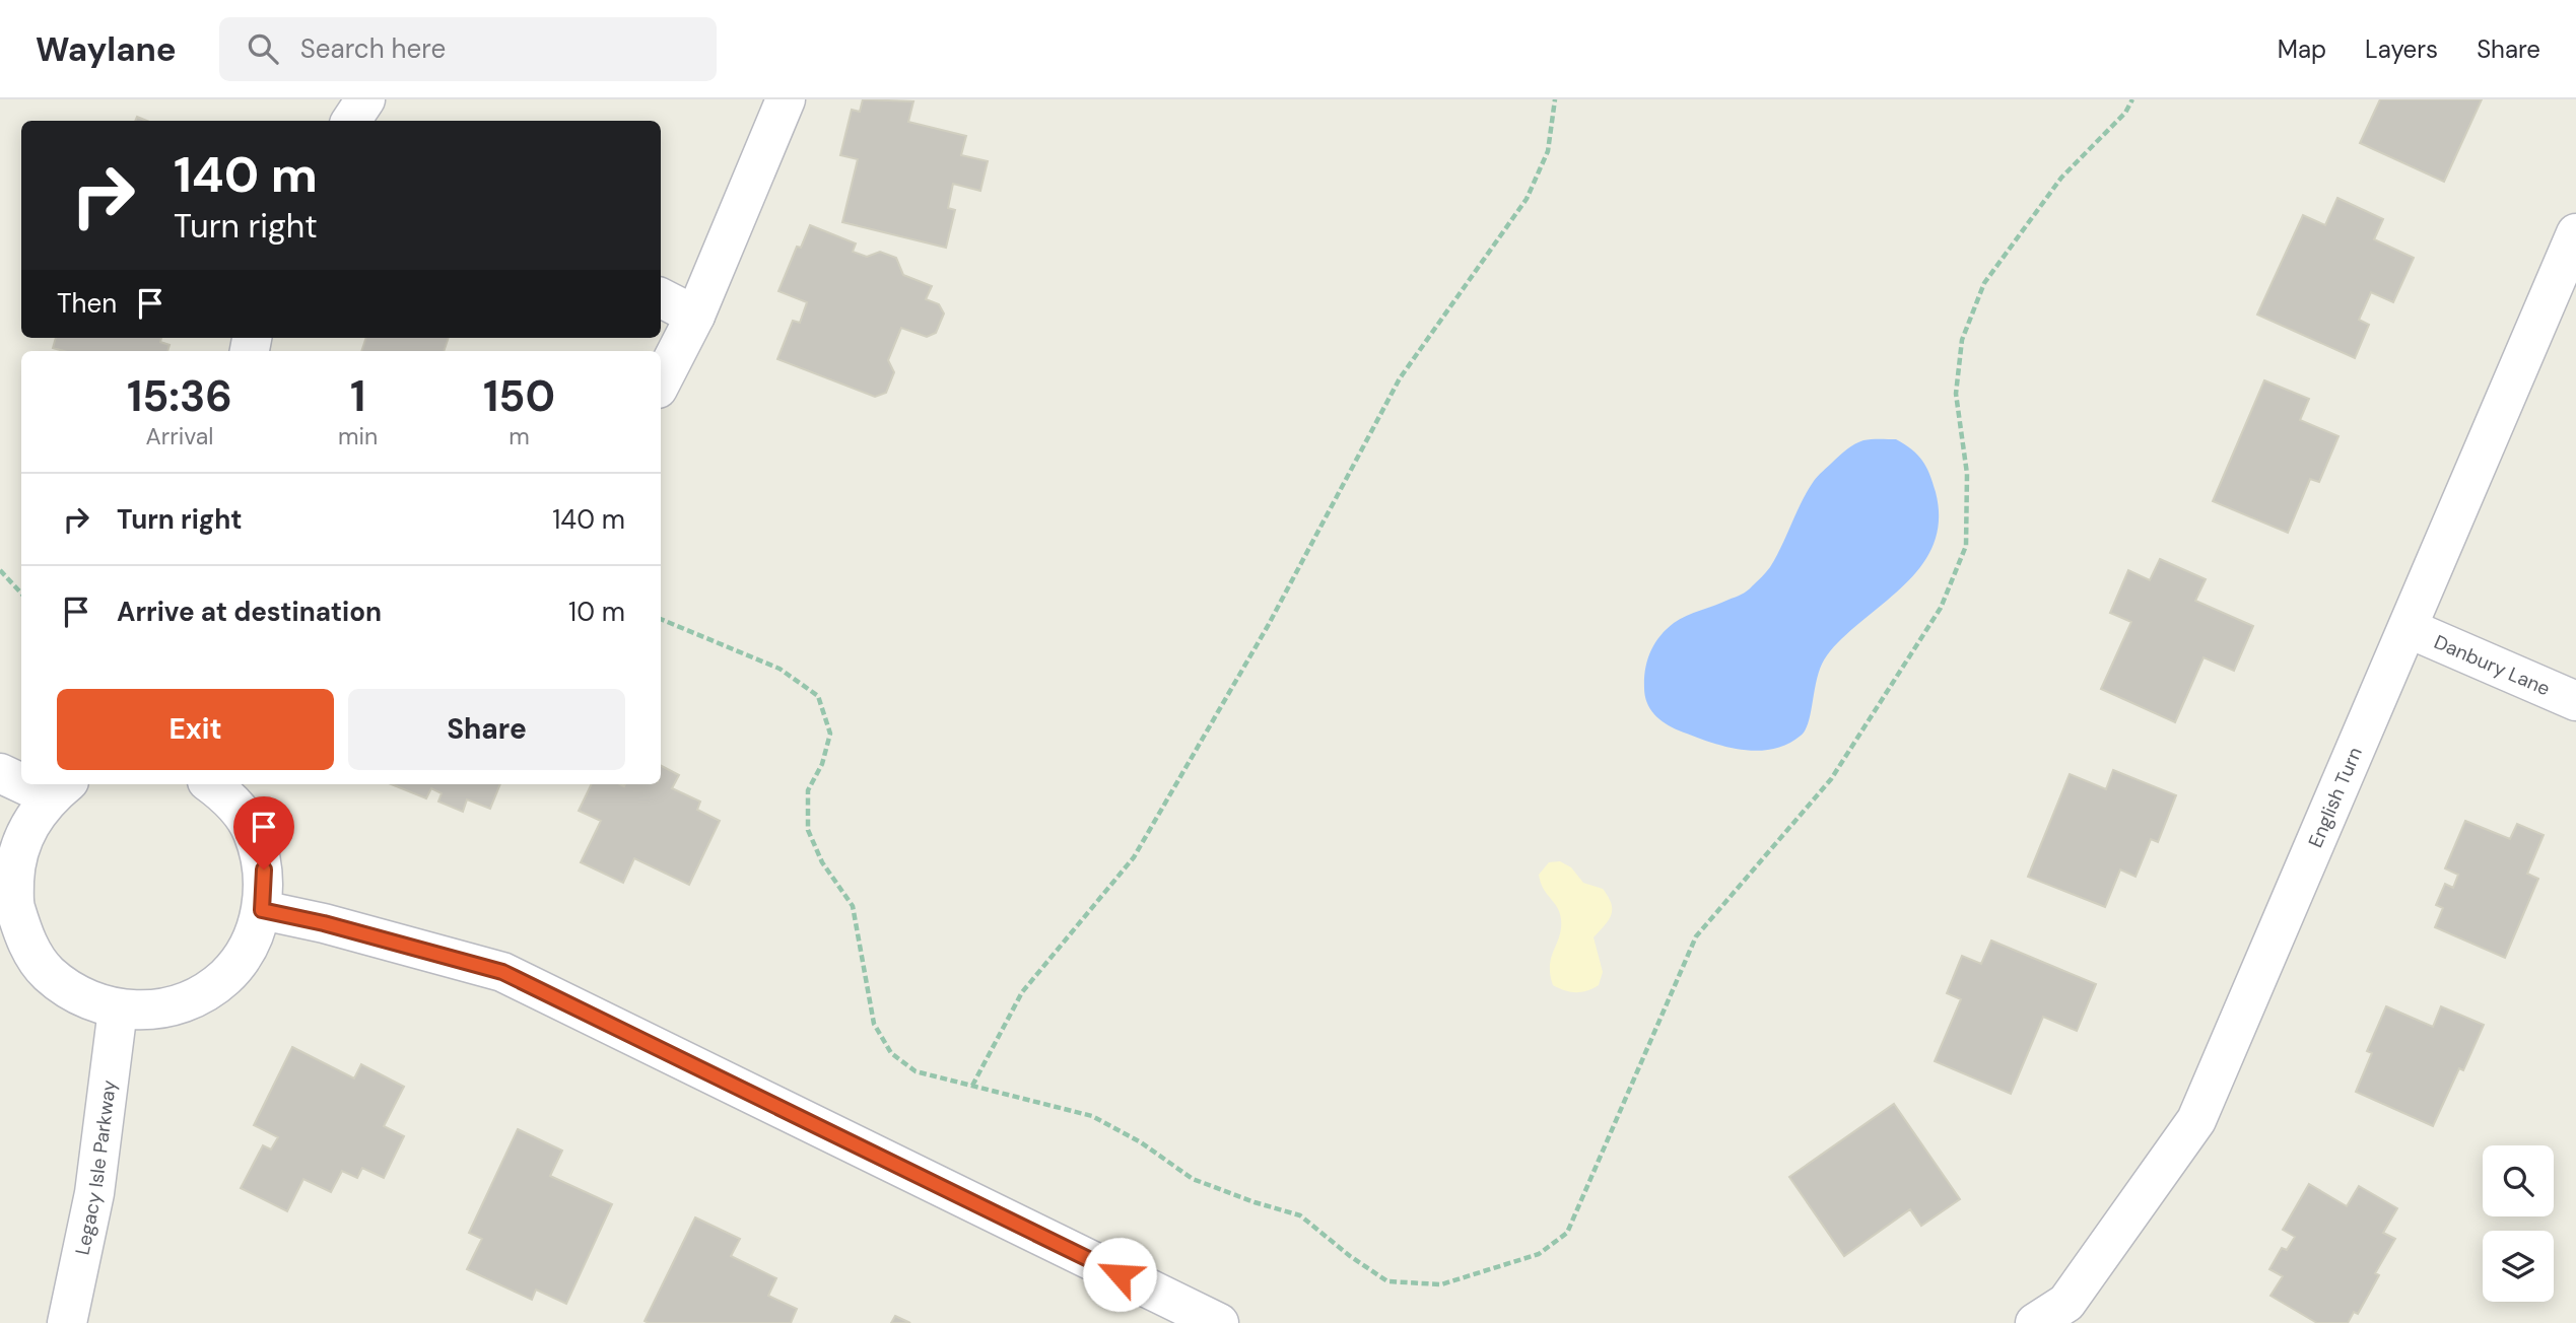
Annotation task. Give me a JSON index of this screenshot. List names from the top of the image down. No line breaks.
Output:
{"streets":{"street":["Danbury Lane","English Turn","Legacy Isle Parkway"]},"crossings":[["Danbury Lane","English Turn"]],"page":{"header":"Waylane","search":"Search here","nav":["Map","Layers","Share"],"turn":["140 m","Turn right"],"then":"Then","eta":["15:36","Arrival","1","min","150","m"],"list":[{"name":"Turn right","value":"140 m"},{"name":"Arrive at destination","value":"10 m"}],"buttons":["Exit","Share"]}}
